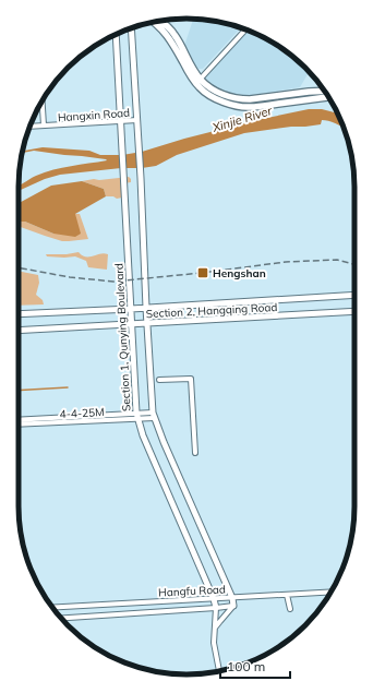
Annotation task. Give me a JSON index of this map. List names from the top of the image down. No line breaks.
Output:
{"streets":{"street":["Hangxin Road","Section 2, Hangqing Road","Section 1, Qunying Boulevard","4-4-25M","Hangfu Road"]},"crossings":[["Hangxin Road","Section 1, Qunying Boulevard"],["Section 2, Hangqing Road","Section 1, Qunying Boulevard"],["Section 1, Qunying Boulevard","4-4-25M"],["Section 1, Qunying Boulevard","Hangfu Road"]],"water":["Xinjie River"],"places":{"transit":["Hengshan"]},"scale_bar":"100 m"}
